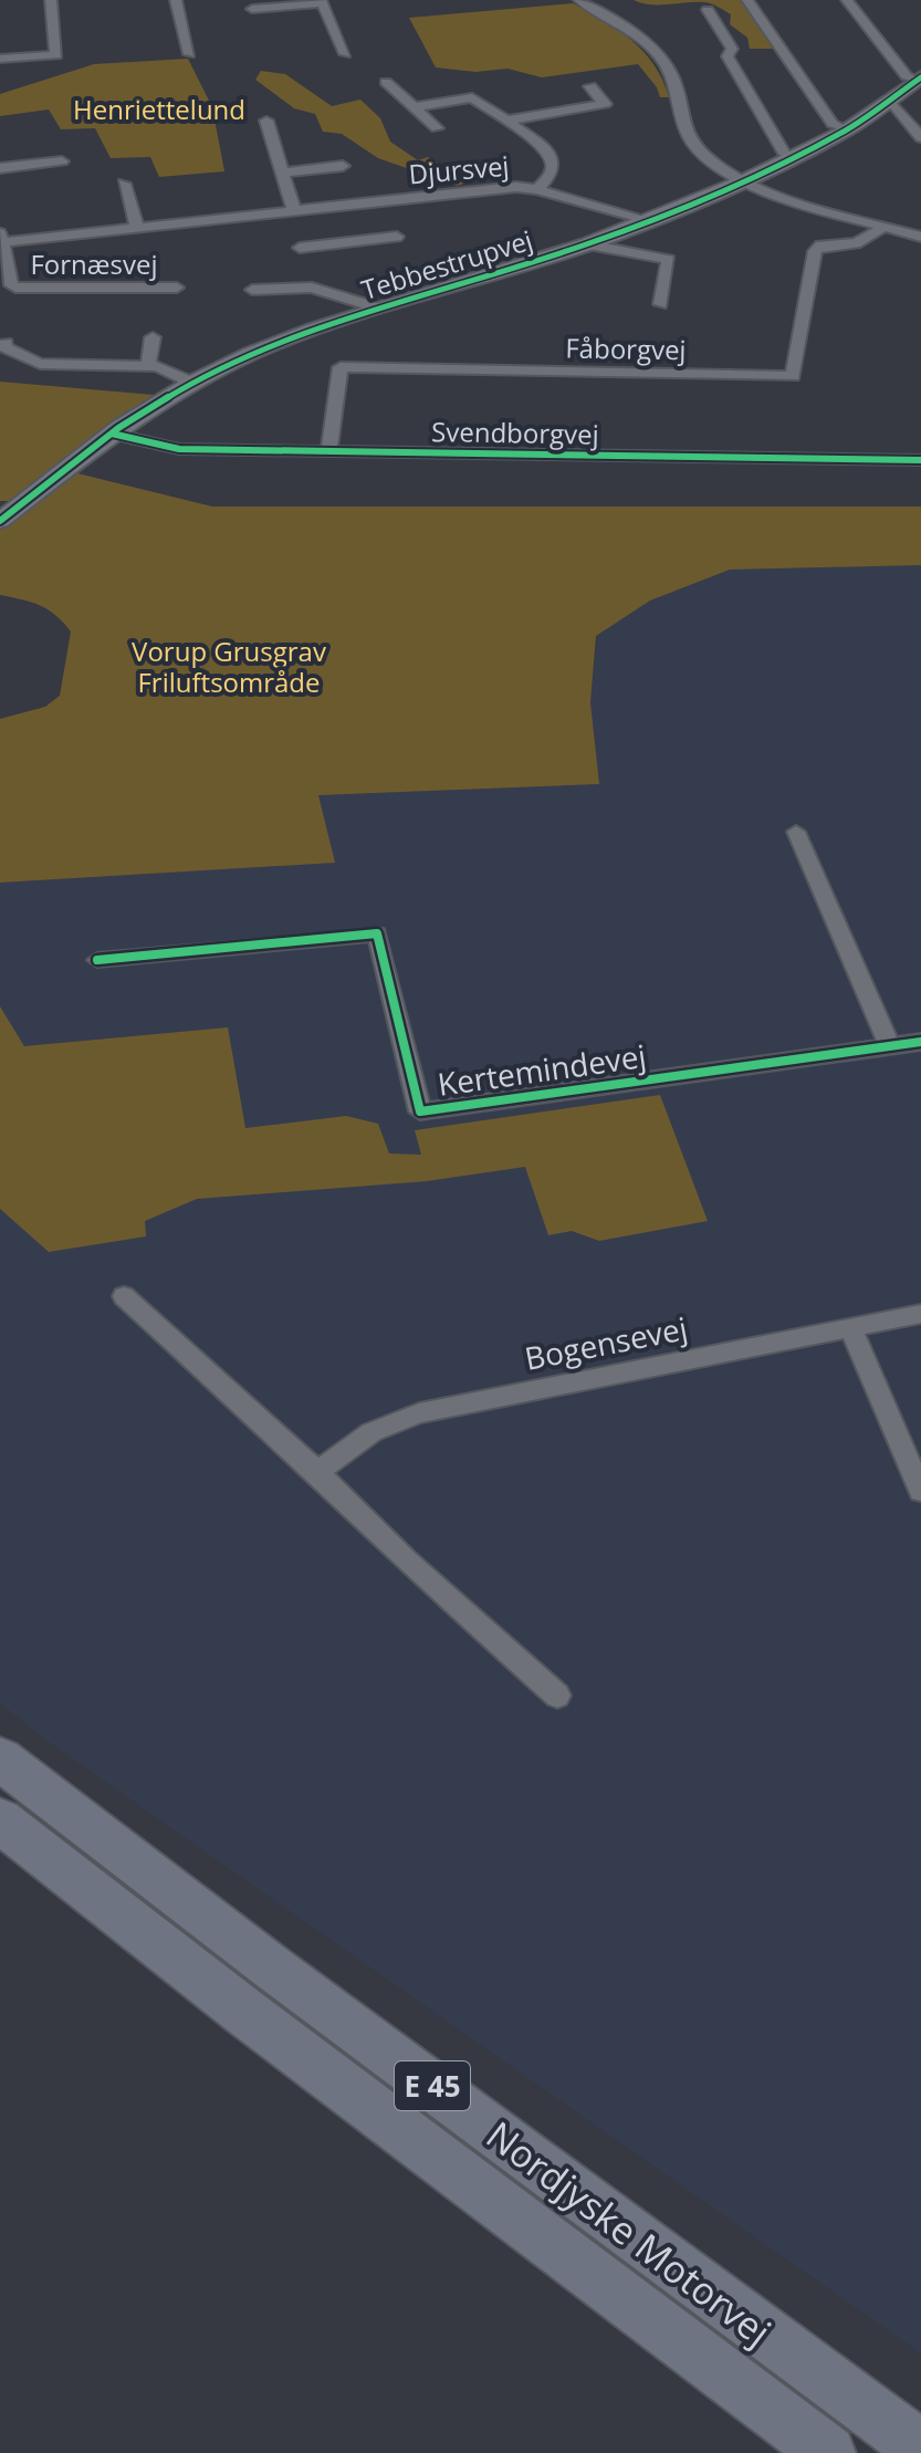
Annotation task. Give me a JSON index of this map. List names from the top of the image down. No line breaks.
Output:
{"streets":{"highway":["E 45","Nordjyske Motorvej"],"street":["Djursvej","Fornæsvej","Tebbestrupvej","Fåborgvej","Svendborgvej","Kertemindevej","Bogensevej"]},"crossings":[["Djursvej","Fornæsvej"],["Djursvej","Tebbestrupvej"],["Tebbestrupvej","Svendborgvej"],["Fåborgvej","Svendborgvej"]],"parks":["Henriettelund","Vorup Grusgrav Friluftsområde"]}
